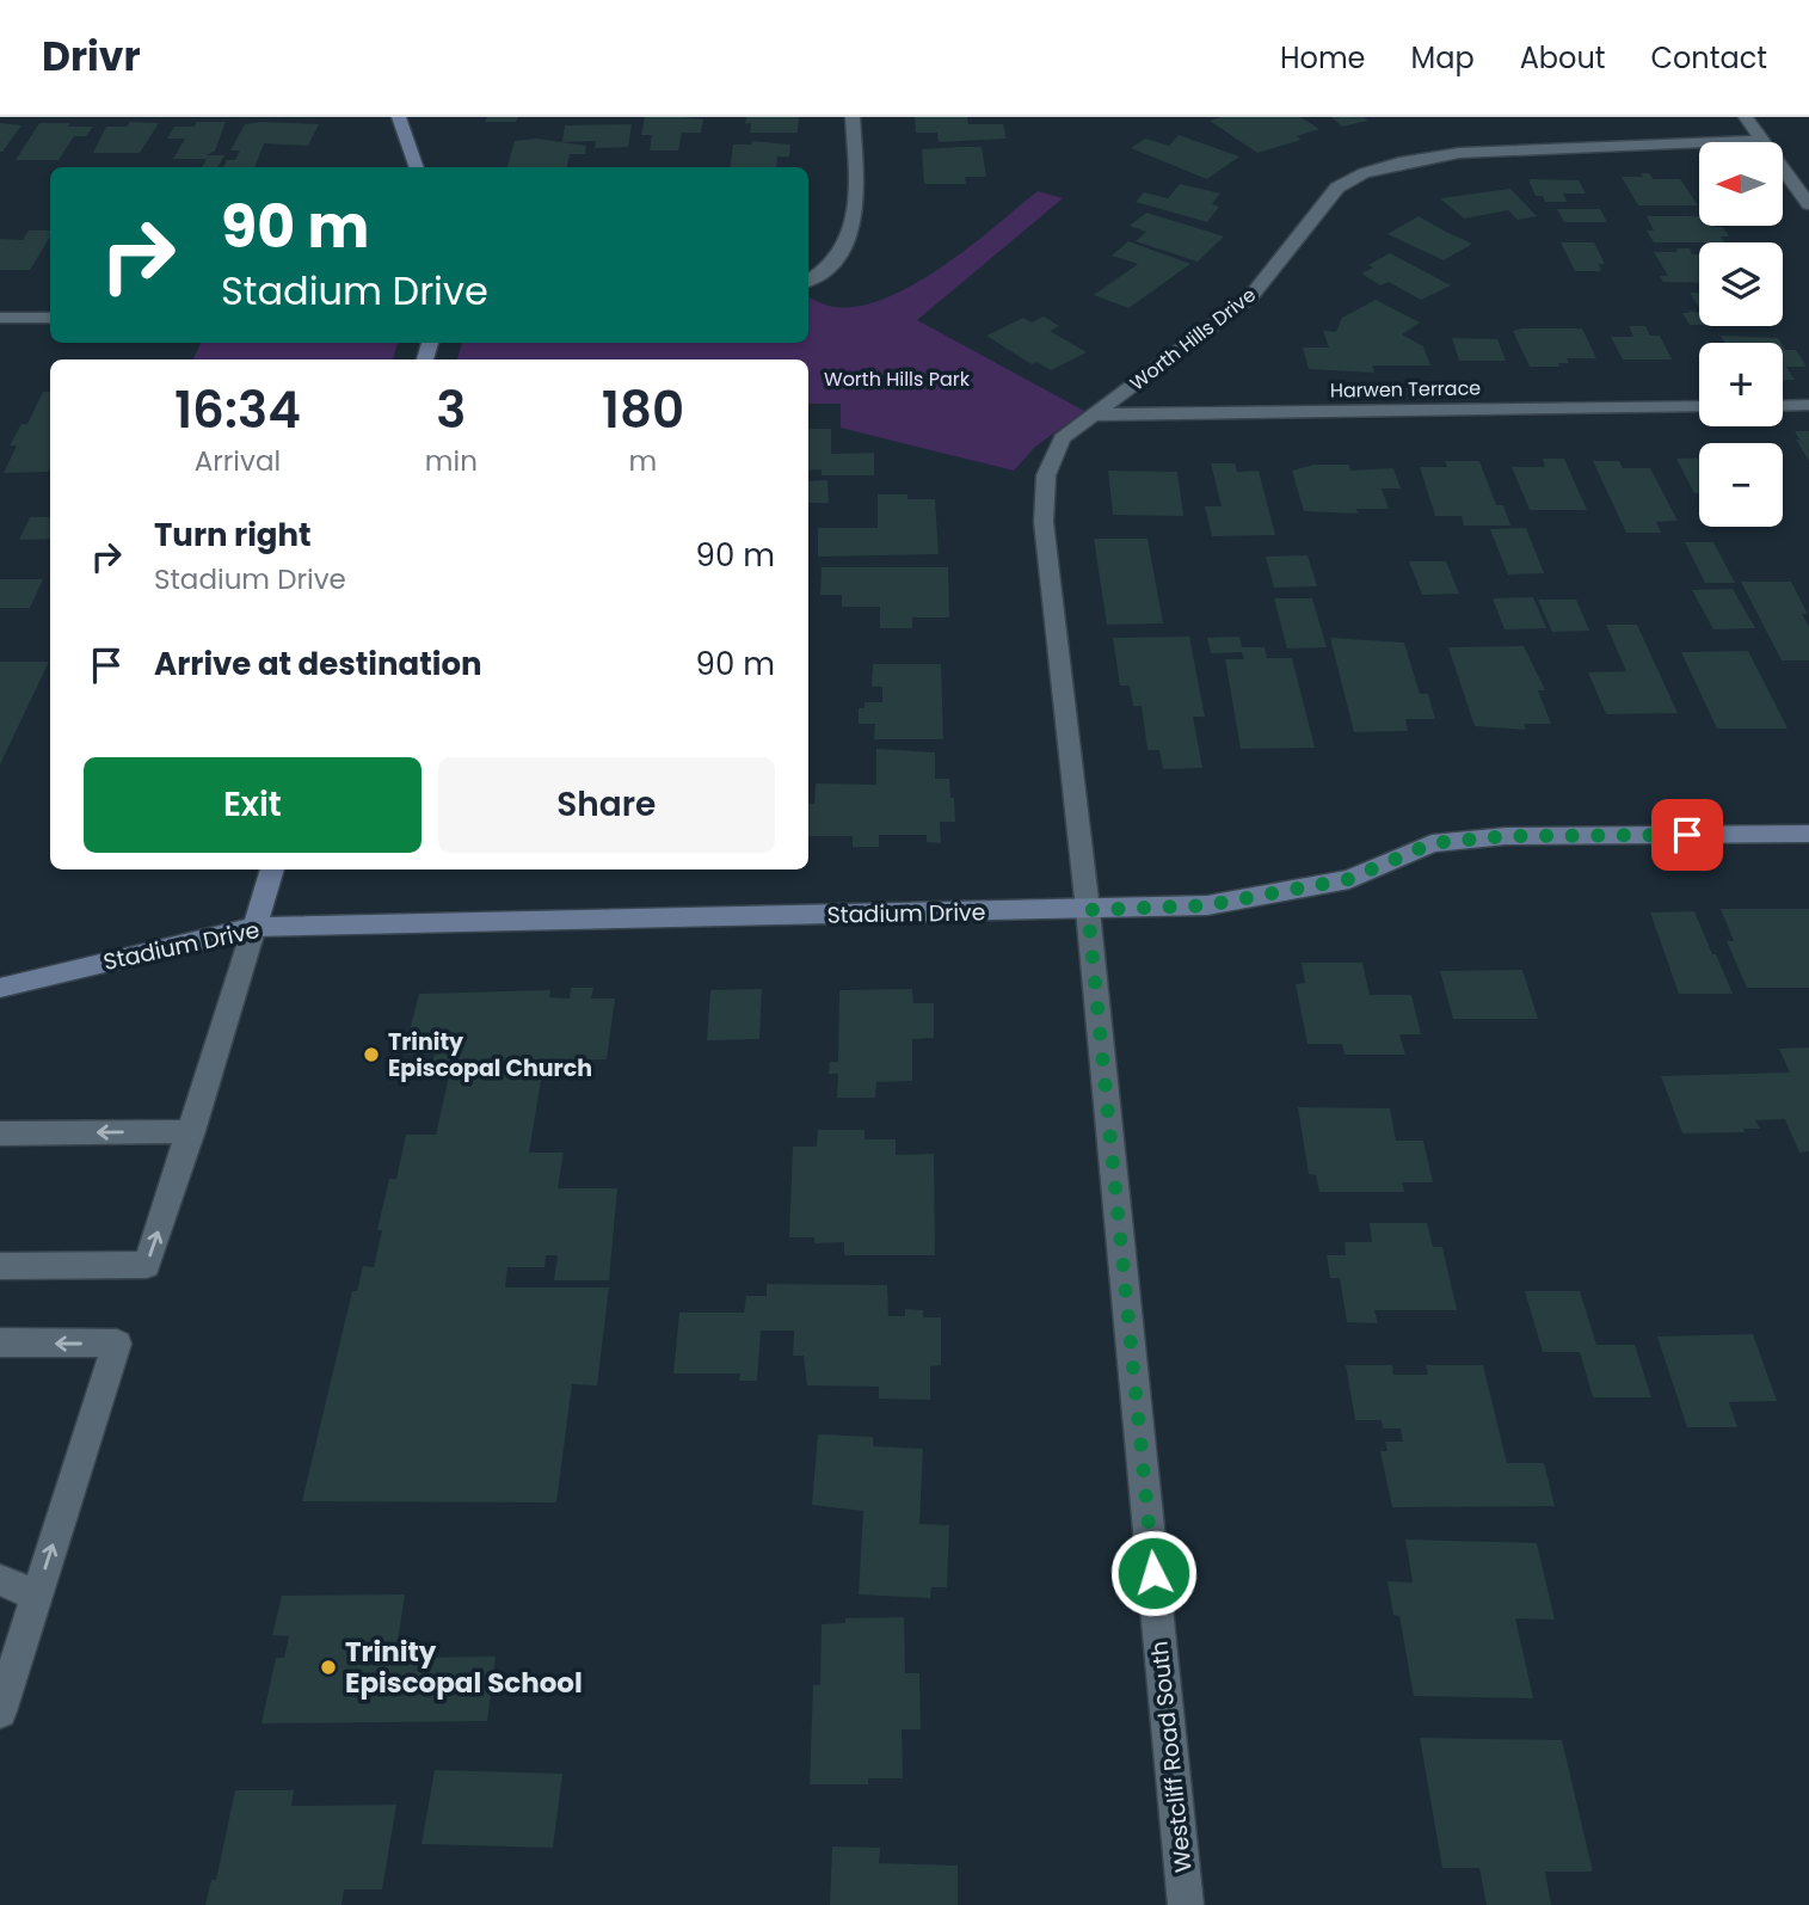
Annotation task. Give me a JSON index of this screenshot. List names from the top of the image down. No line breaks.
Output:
{"streets":{"street":["Worth Hills Drive","Harwen Terrace","Stadium Drive","Westcliff Road South"]},"crossings":[["Worth Hills Drive","Harwen Terrace"],["Worth Hills Drive","Stadium Drive"],["Worth Hills Drive","Westcliff Road South"],["Stadium Drive","Westcliff Road South"]],"parks":["Worth Hills Park"],"places":["Trinity Episcopal Church","Trinity Episcopal School"],"north":"left","page":{"header":"Drivr","nav":["Home","Map","About","Contact"],"map_buttons":["+","−"],"turn":["90 m","Stadium Drive"],"eta":["16:34","Arrival","3","min","180","m"],"list":[{"name":"Turn right","note":"Stadium Drive","value":"90 m"},{"name":"Arrive at destination","value":"90 m"}],"buttons":["Exit","Share"]}}
